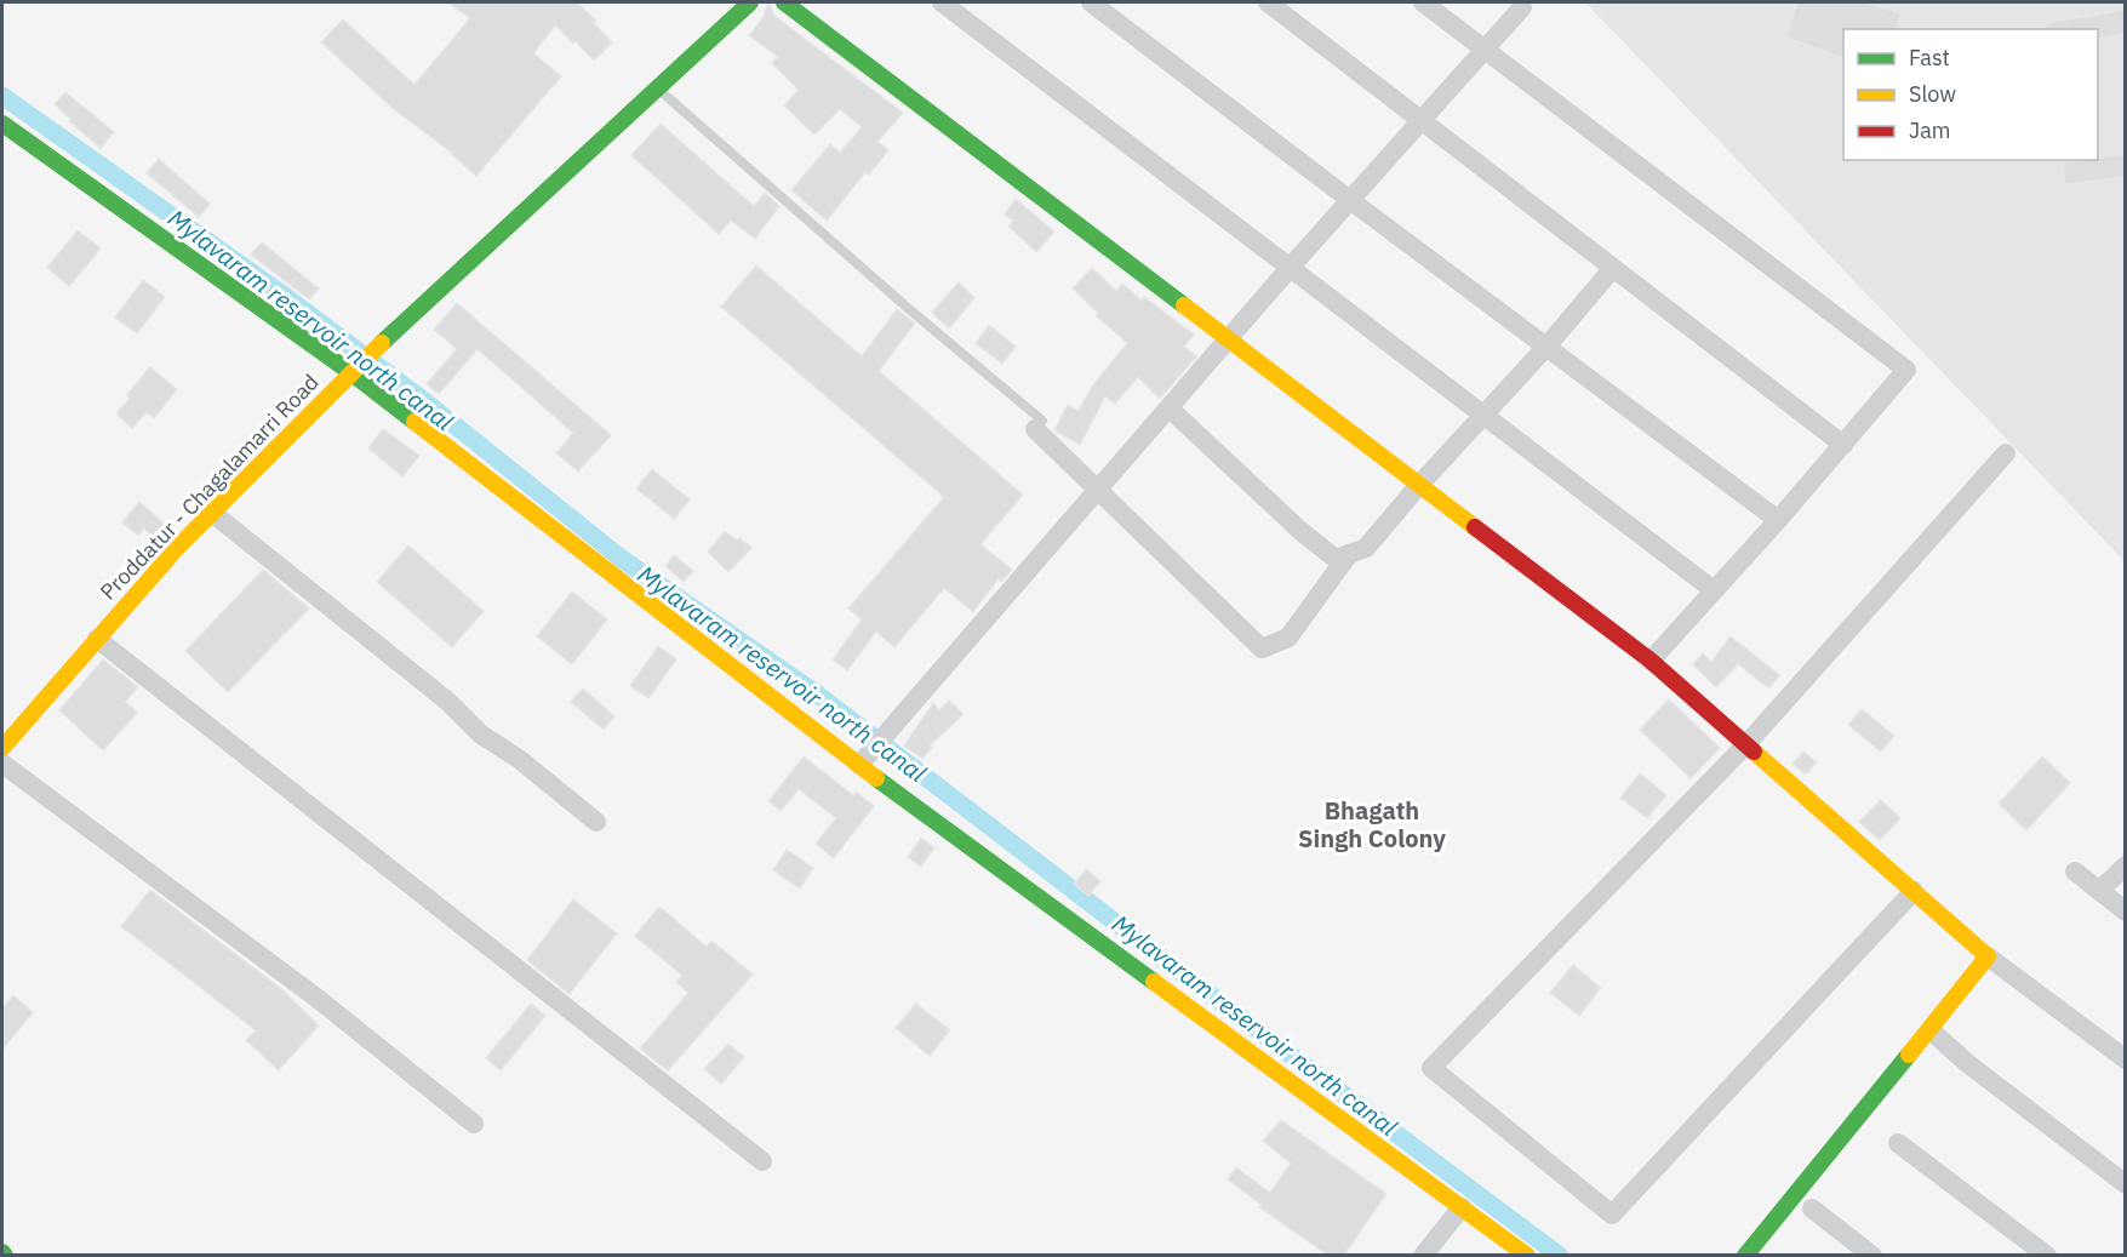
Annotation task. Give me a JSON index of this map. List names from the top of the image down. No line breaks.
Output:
{"streets":{"main road":["Proddatur - Chagalamarri Road"]},"districts":["Bhagath Singh Colony"],"water":["Mylavaram reservoir north canal"],"legend":["Fast","Slow","Jam"]}
